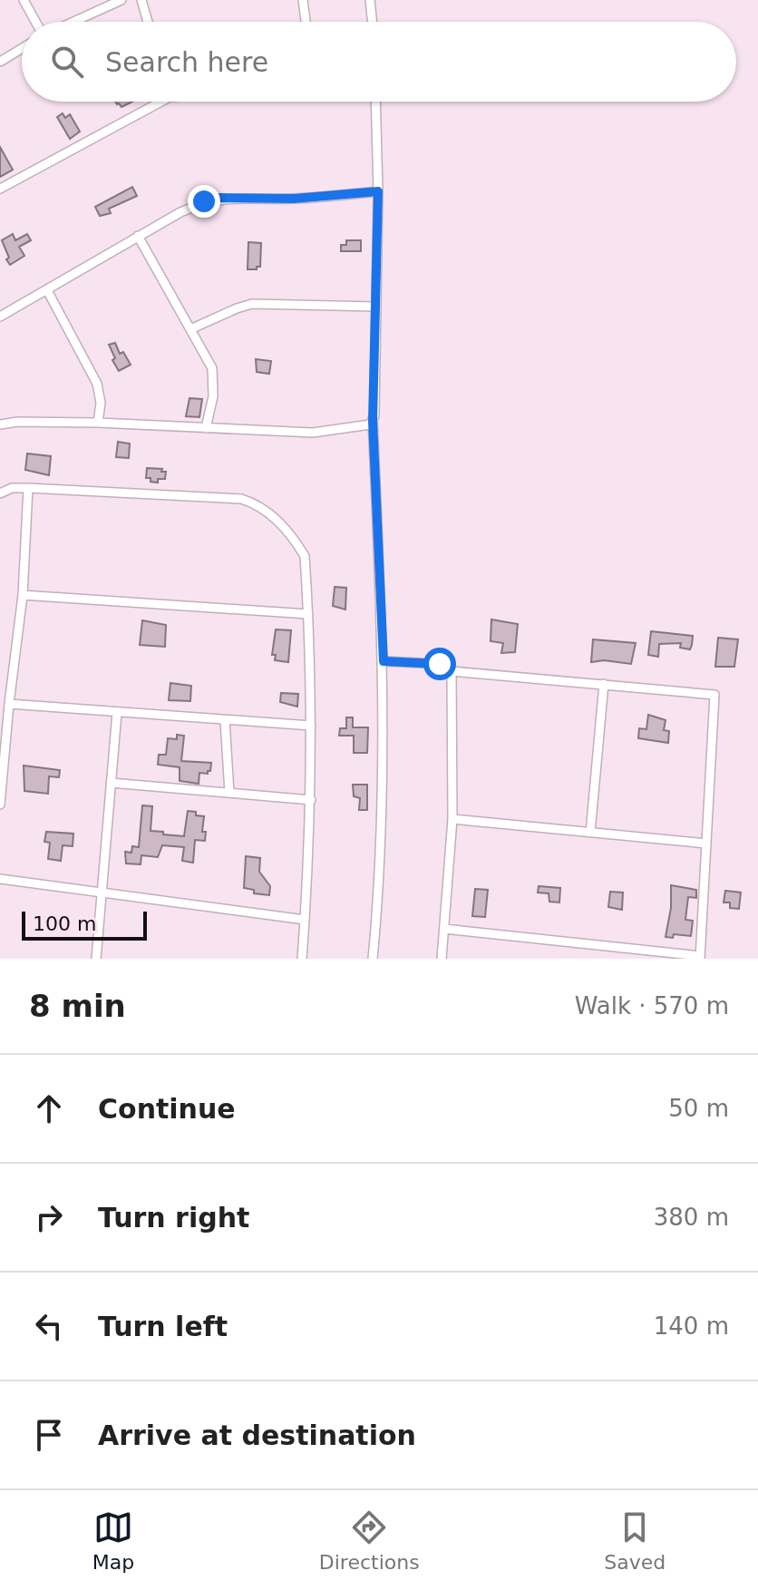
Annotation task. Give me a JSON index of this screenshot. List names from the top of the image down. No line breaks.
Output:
{"scale_bar":"100 m","page":{"search":"Search here","scale":"100 m","heading":["8 min","Walk · 570 m"],"list":[["Continue","50 m"],["Turn right","380 m"],["Turn left","140 m"],"Arrive at destination"],"nav":["Map","Directions","Saved"]}}
